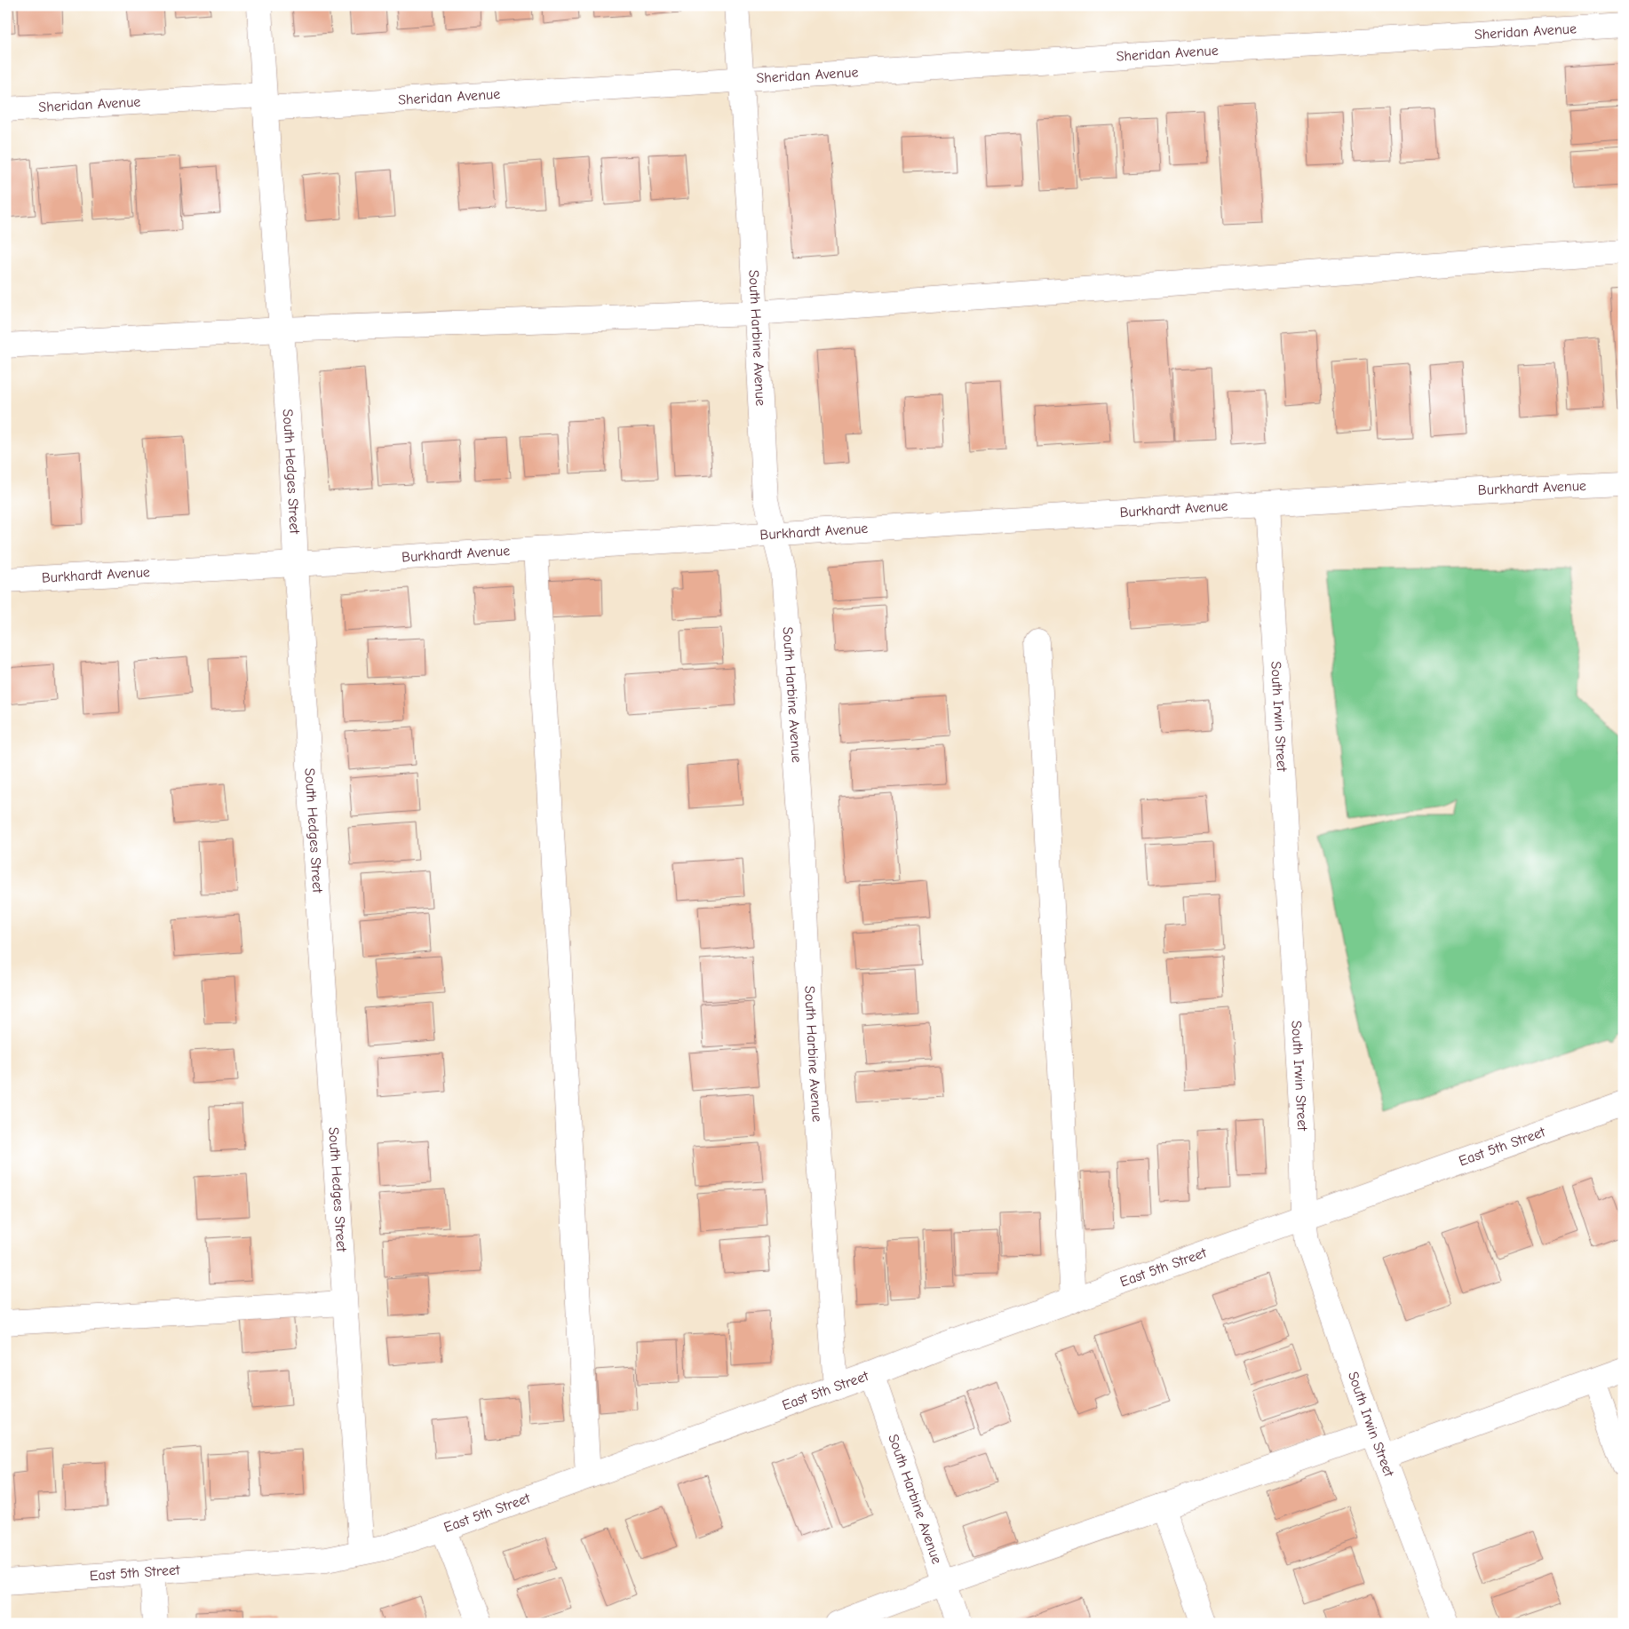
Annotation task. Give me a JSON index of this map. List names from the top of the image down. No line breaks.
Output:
{"streets":{"street":["Sheridan Avenue","South Harbine Avenue","South Hedges Street","Burkhardt Avenue","South Irwin Street","East 5th Street"]},"crossings":[["Sheridan Avenue","South Harbine Avenue"],["Sheridan Avenue","South Hedges Street"],["South Harbine Avenue","Burkhardt Avenue"],["South Harbine Avenue","East 5th Street"],["South Hedges Street","Burkhardt Avenue"],["South Hedges Street","East 5th Street"],["Burkhardt Avenue","South Irwin Street"],["South Irwin Street","East 5th Street"]]}
